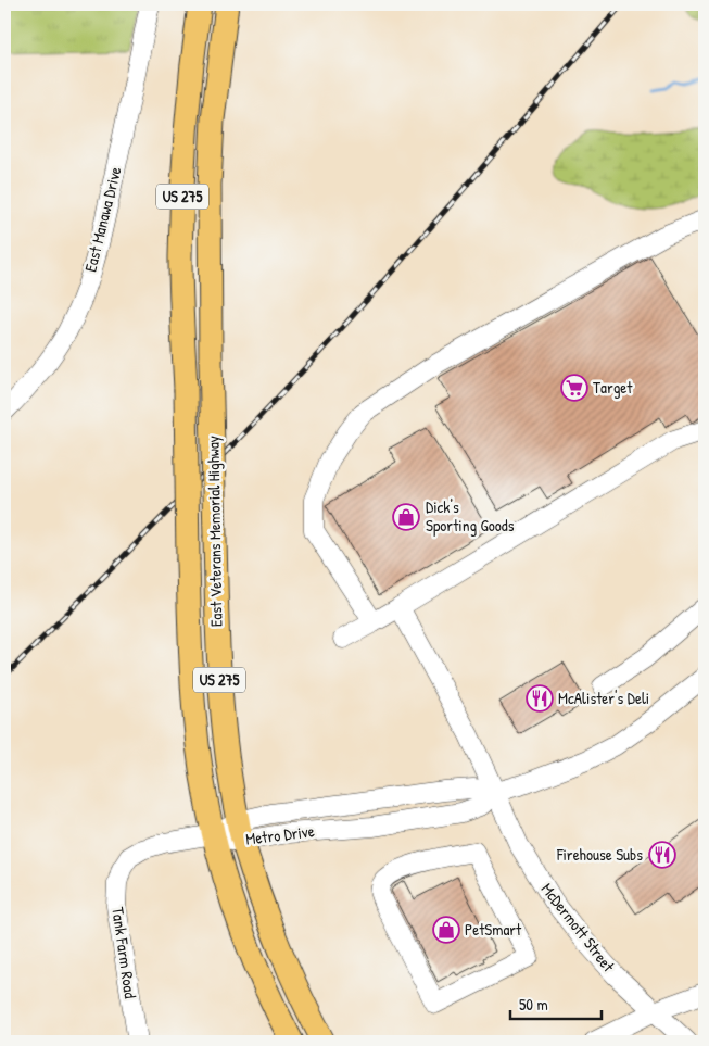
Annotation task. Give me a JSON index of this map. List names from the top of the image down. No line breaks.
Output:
{"streets":{"main road":["US 275","East Veterans Memorial Highway"],"street":["East Manawa Drive","Metro Drive","McDermott Street","Tank Farm Road"]},"crossings":[["East Veterans Memorial Highway","Metro Drive"],["East Veterans Memorial Highway","Tank Farm Road"],["Metro Drive","McDermott Street"],["Metro Drive","Tank Farm Road"]],"places":{"supermarket":["Target"],"shop":["Dick's Sporting Goods","PetSmart"],"restaurant":["McAlister's Deli","Firehouse Subs"]},"scale_bar":"50 m"}
